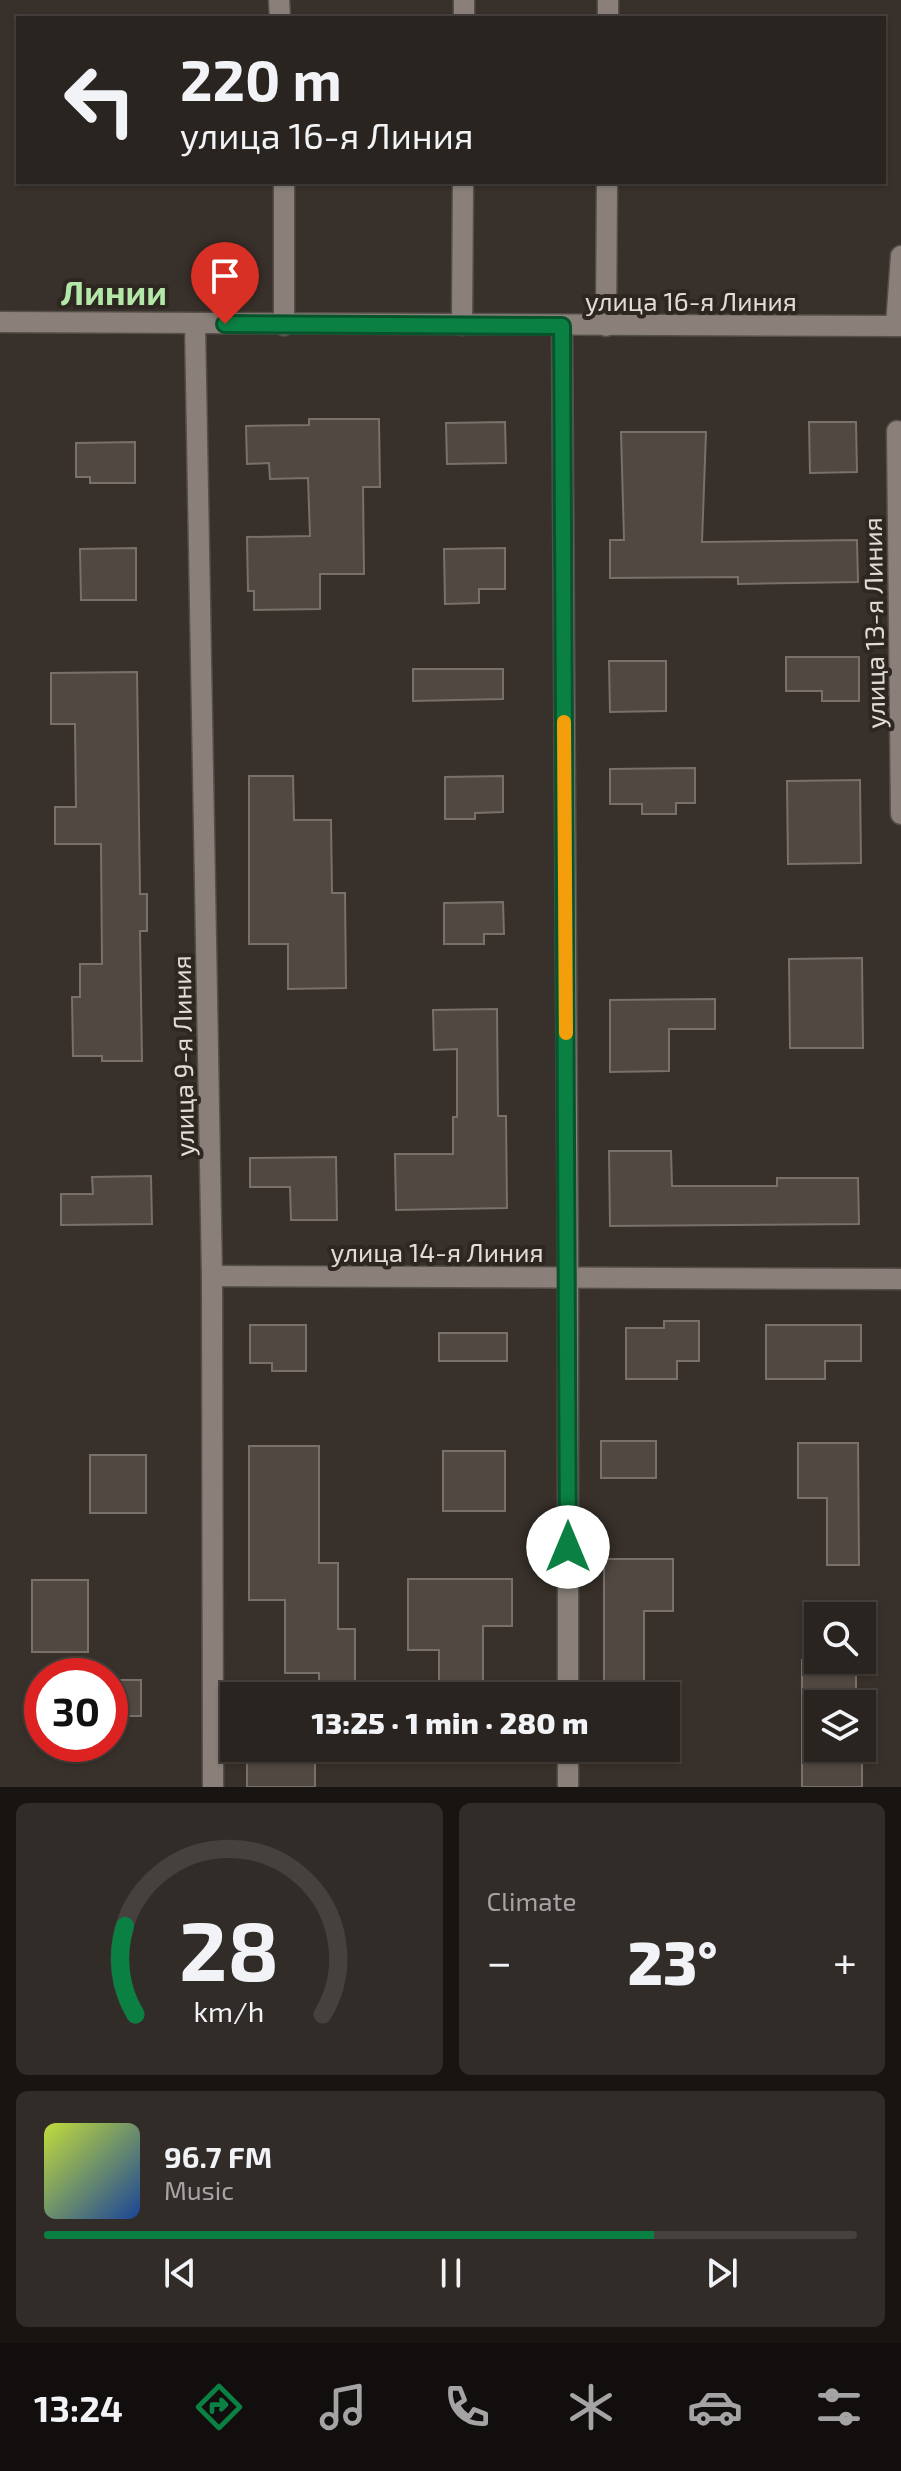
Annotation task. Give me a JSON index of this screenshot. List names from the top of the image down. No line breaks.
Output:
{"streets":{"street":["улица 16-я Линия","улица 13-я Линия","улица 9-я Линия","улица 14-я Линия"]},"crossings":[["улица 16-я Линия","улица 9-я Линия"],["улица 9-я Линия","улица 14-я Линия"]],"districts":["Линии"],"page":{"turn":["220 m","улица 16-я Линия"],"limit":"30","trip":"13:25 · 1 min · 280 m","tile":"Climate","heat":["−","23°","+"],"song":["96.7 FM","Music"],"tabs":"13:24","gauge":["28","km/h"]}}
